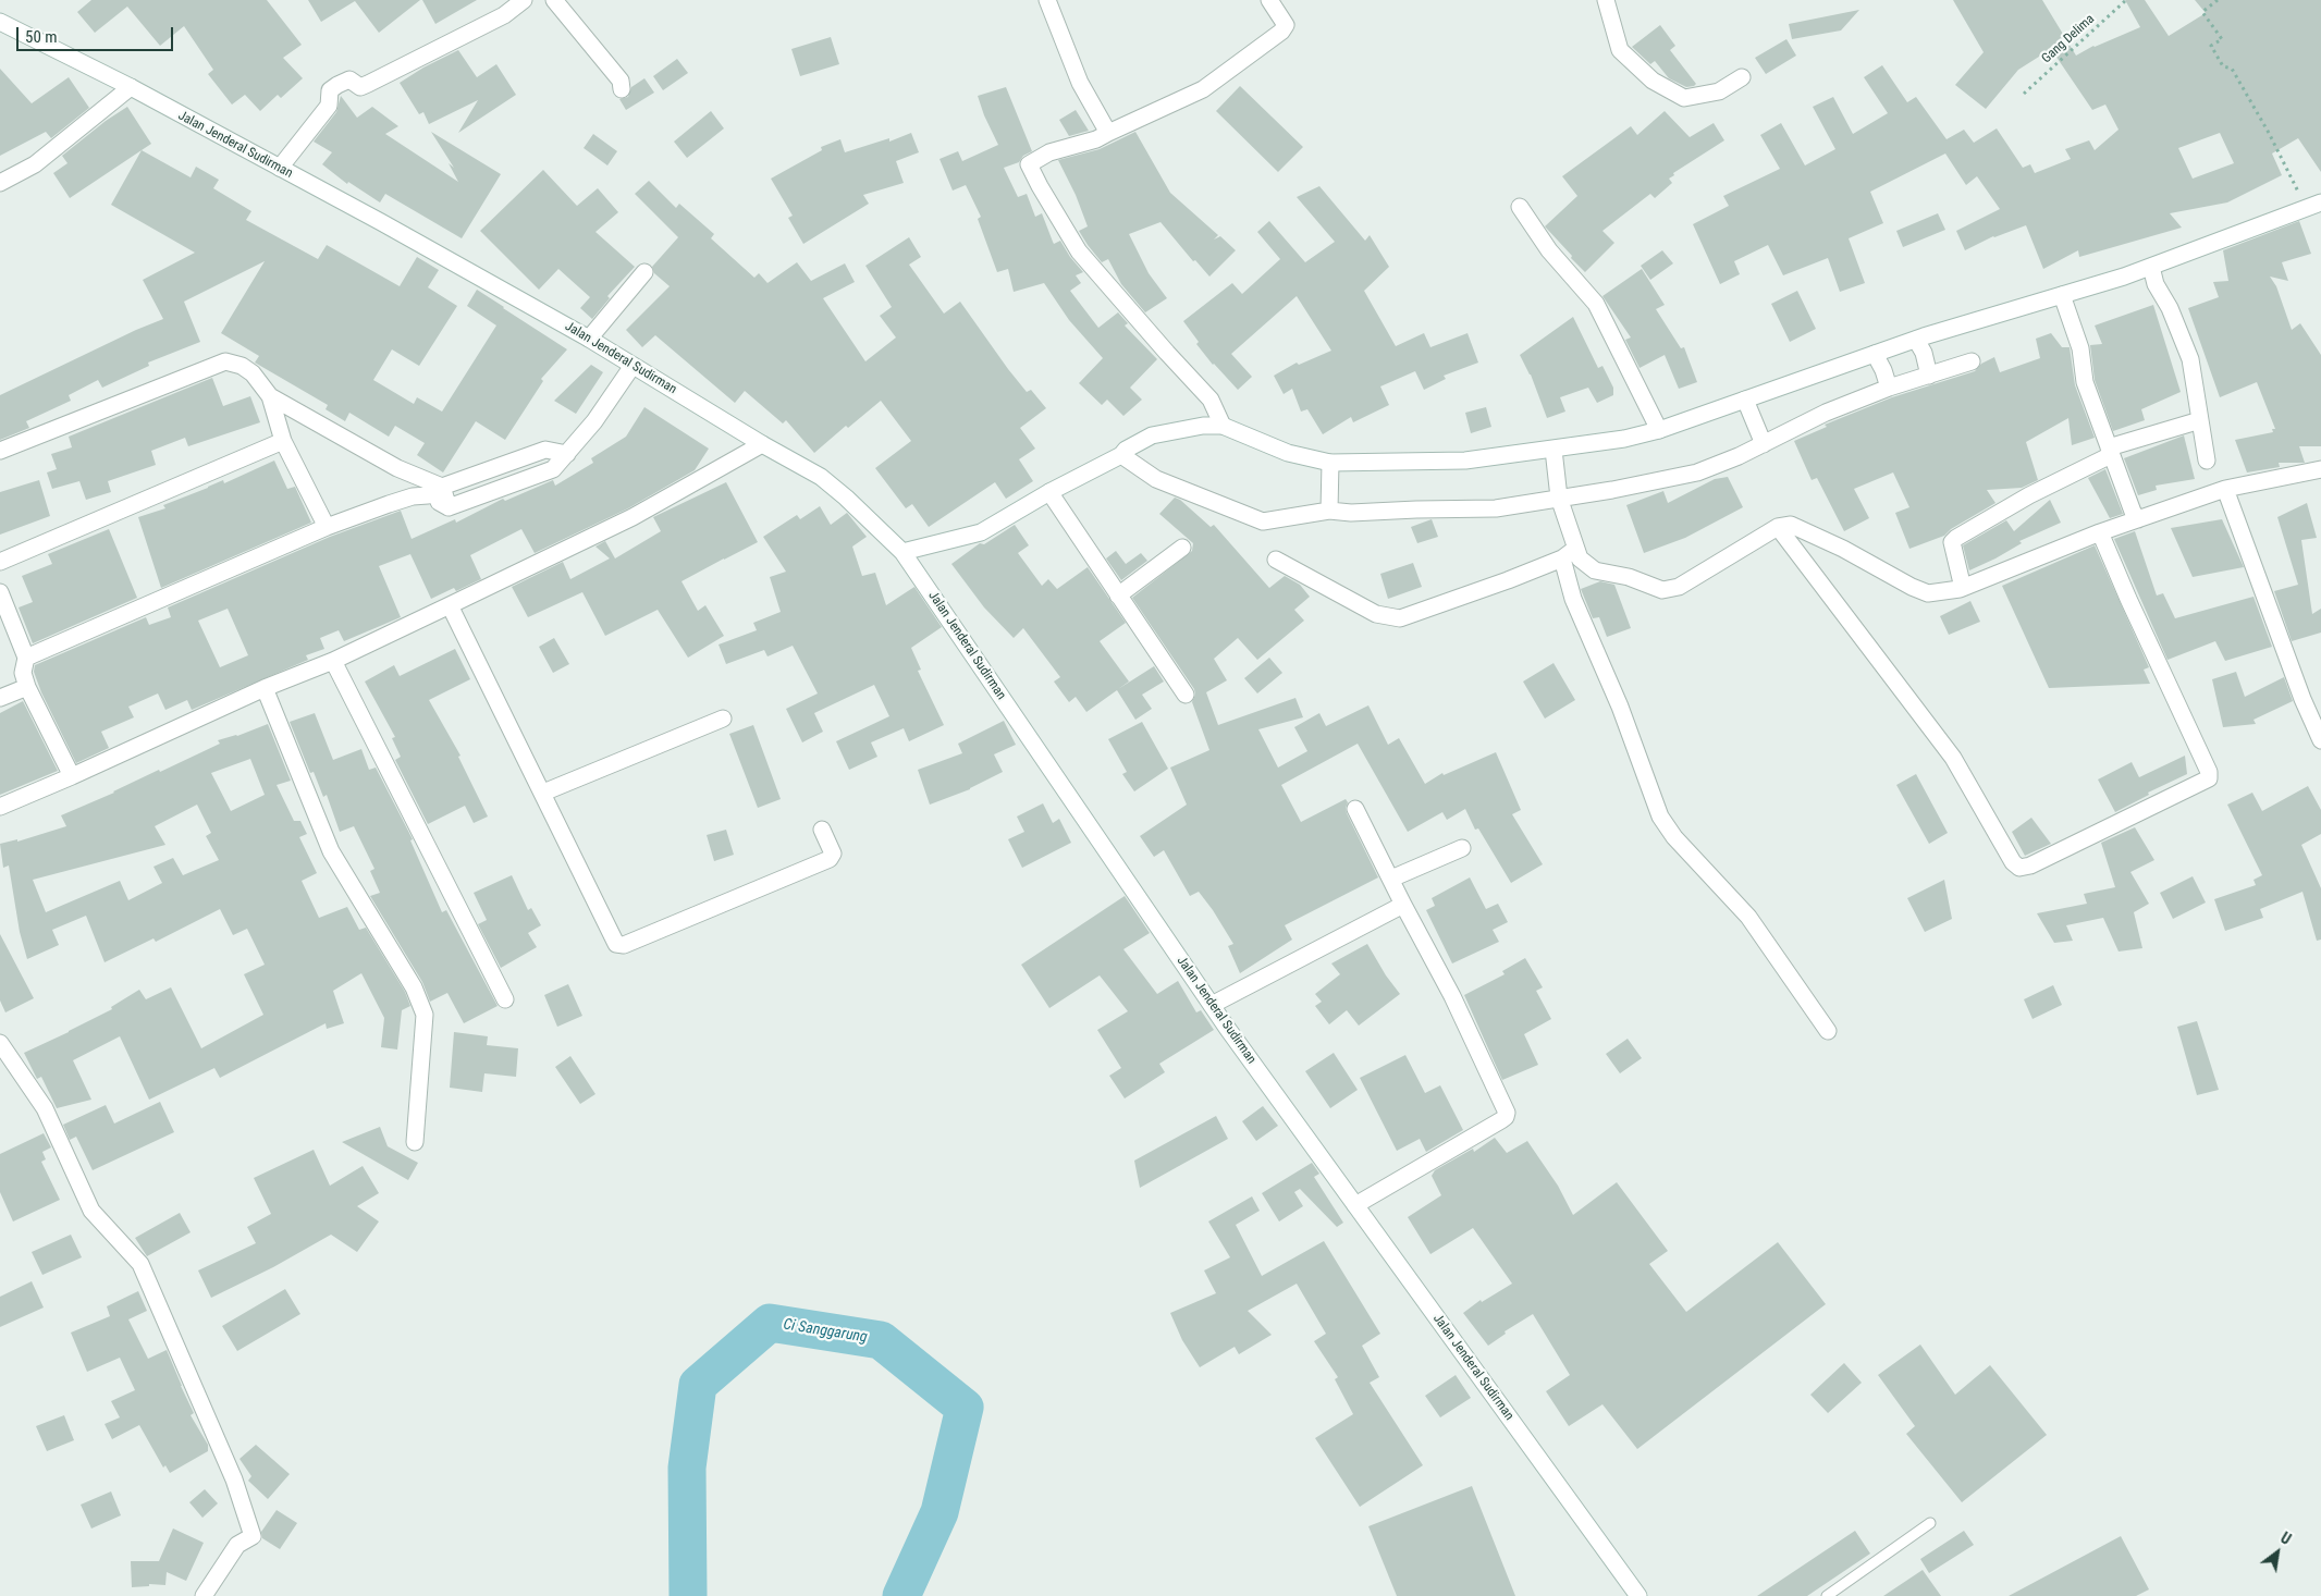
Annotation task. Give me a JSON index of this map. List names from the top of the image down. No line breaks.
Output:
{"streets":{"street":["Jalan Jenderal Sudirman"],"path":["Gang Delima"]},"water":["Ci Sanggarung"],"scale_bar":"50 m","north":"top right"}
